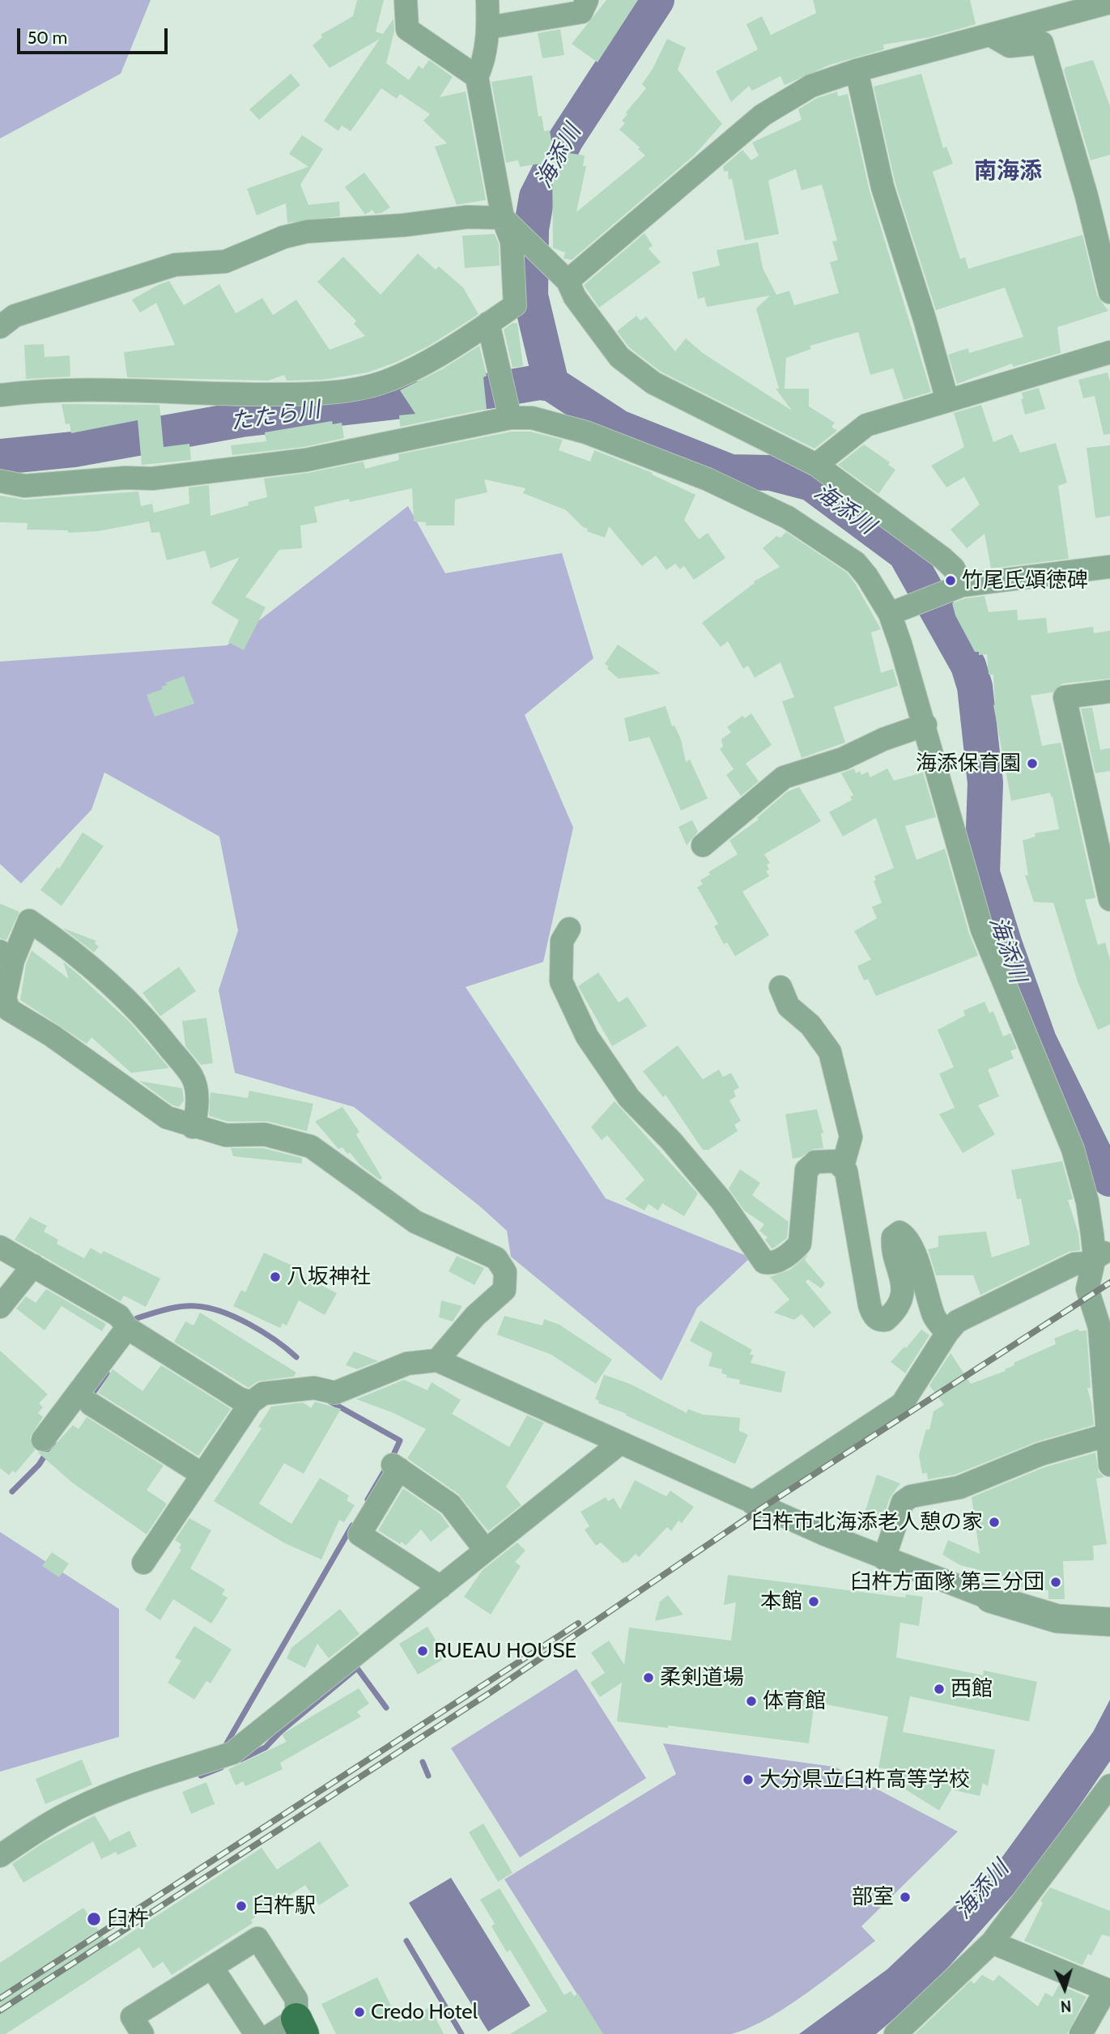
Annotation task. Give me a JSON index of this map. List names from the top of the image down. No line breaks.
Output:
{"districts":["南海添"],"water":["海添川","たたら川"],"places":["竹尾氏頌徳碑","海添保育園","八坂神社","臼杵市北海添老人憩の家","臼杵方面隊 第三分団","本館","RUEAU HOUSE","柔剣道場","西館","体育館","大分県立臼杵高等学校","部室","臼杵駅","臼杵","Credo Hotel"],"scale_bar":"50 m","north":"bottom"}
